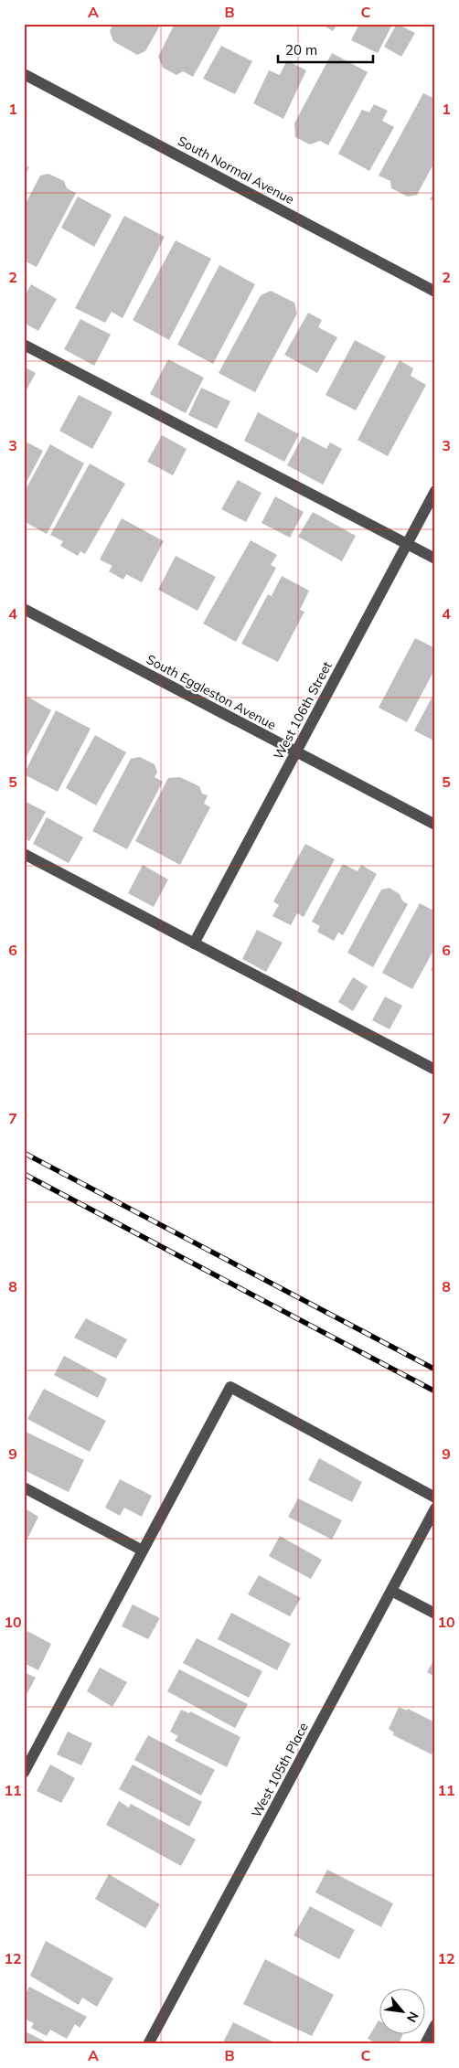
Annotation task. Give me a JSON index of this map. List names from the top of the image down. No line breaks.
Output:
{"streets":{"street":["South Normal Avenue","South Eggleston Avenue","West 106th Street","West 105th Place"]},"crossings":[["South Eggleston Avenue","West 106th Street"]],"scale_bar":"20 m","north":"bottom right","grid":{"columns":["A","B","C"],"rows":["1","2","3","4","5","6","7","8","9","10","11","12"]}}
